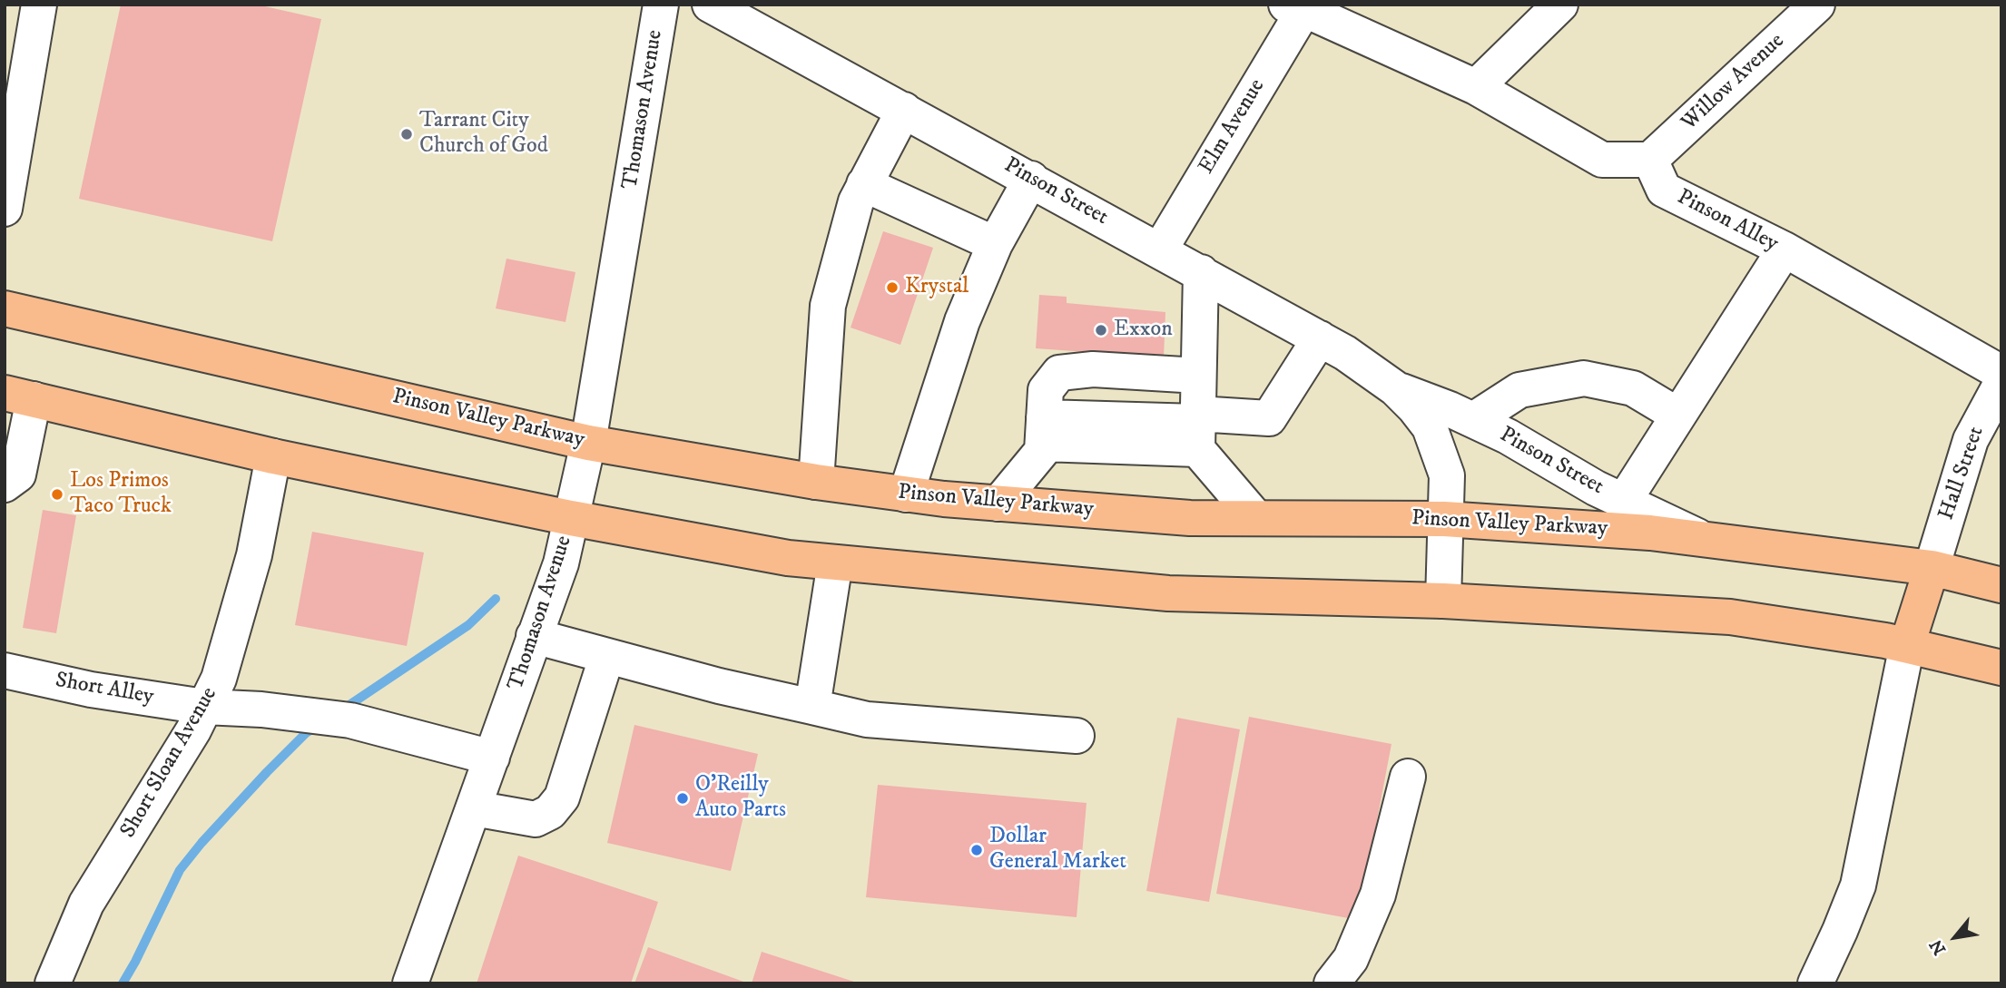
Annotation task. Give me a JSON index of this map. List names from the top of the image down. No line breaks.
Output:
{"streets":{"main road":["Pinson Valley Parkway"],"street":["Willow Avenue","Thomason Avenue","Elm Avenue","Pinson Street","Pinson Alley","Hall Street","Short Alley","Short Sloan Avenue"]},"crossings":[["Willow Avenue","Pinson Alley"],["Thomason Avenue","Pinson Valley Parkway"],["Thomason Avenue","Short Alley"],["Elm Avenue","Pinson Street"],["Pinson Street","Pinson Valley Parkway"],["Pinson Valley Parkway","Hall Street"],["Short Alley","Short Sloan Avenue"]],"places":["Tarrant City Church of God","Krystal","Exxon","Los Primos Taco Truck","O'Reilly Auto Parts","Dollar General Market"],"north":"bottom left"}
